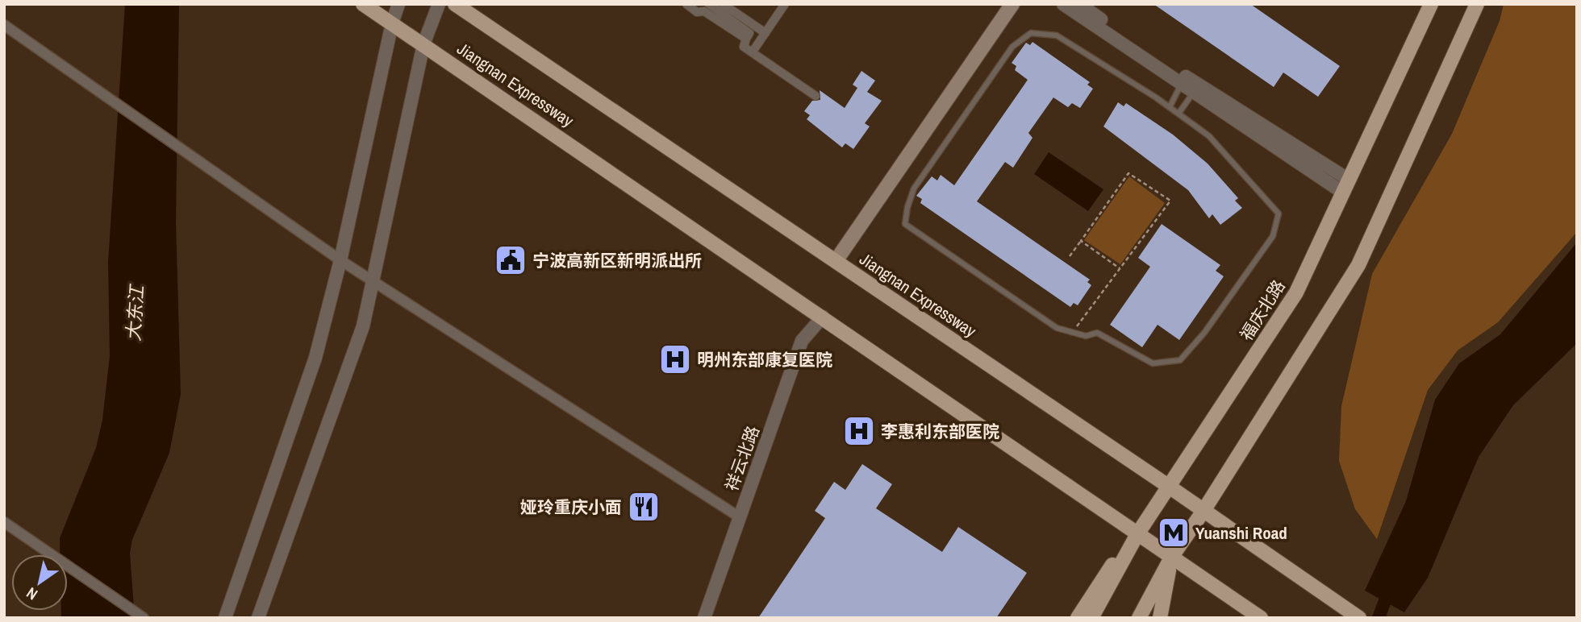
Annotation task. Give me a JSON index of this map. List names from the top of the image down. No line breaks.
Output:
{"streets":{"main road":["Jiangnan Expressway","福庆北路"],"street":["祥云北路"]},"crossings":[["Jiangnan Expressway","福庆北路"],["Jiangnan Expressway","祥云北路"]],"water":["大东江"],"places":{"public building":["宁波高新区新明派出所"],"hospital":["明州东部康复医院","李惠利东部医院"],"restaurant":["娅玲重庆小面"],"metro station":["Yuanshi Road"]},"north":"bottom left"}
